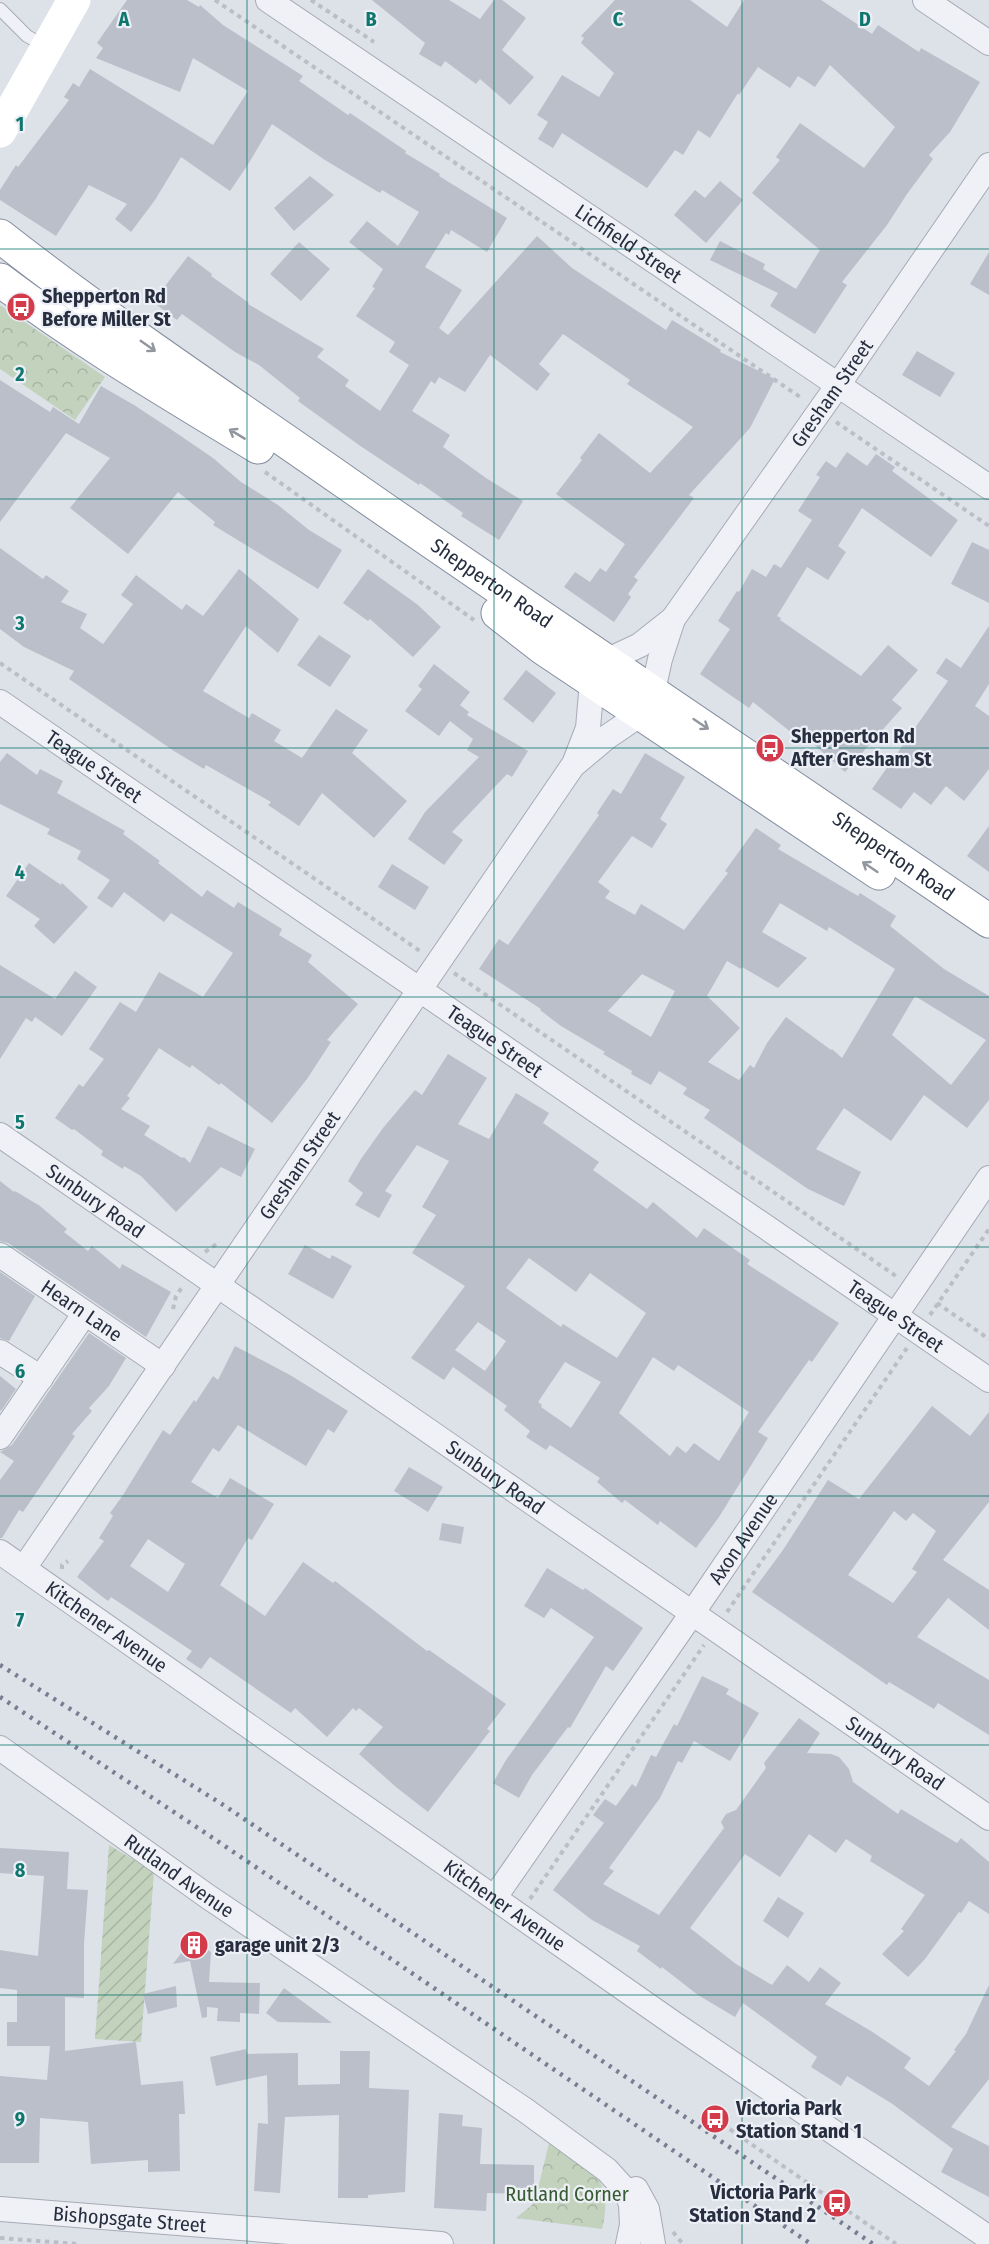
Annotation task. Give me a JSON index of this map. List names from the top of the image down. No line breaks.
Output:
{"streets":{"main road":["Shepperton Road"],"street":["Lichfield Street","Gresham Street","Teague Street","Sunbury Road","Hearn Lane","Axon Avenue","Kitchener Avenue","Rutland Avenue","Bishopsgate Street"]},"crossings":[["Lichfield Street","Gresham Street"],["Gresham Street","Shepperton Road"],["Gresham Street","Teague Street"],["Gresham Street","Sunbury Road"],["Gresham Street","Hearn Lane"],["Gresham Street","Kitchener Avenue"],["Teague Street","Axon Avenue"],["Sunbury Road","Axon Avenue"],["Axon Avenue","Kitchener Avenue"]],"parks":["Rutland Corner"],"places":{"bus stop":["Shepperton Rd Before Miller St","Shepperton Rd After Gresham St","Victoria Park Station Stand 1","Victoria Park Station Stand 2"],"building":["garage unit 2/3"]},"grid":{"columns":["A","B","C","D"],"rows":["1","2","3","4","5","6","7","8","9"]}}
